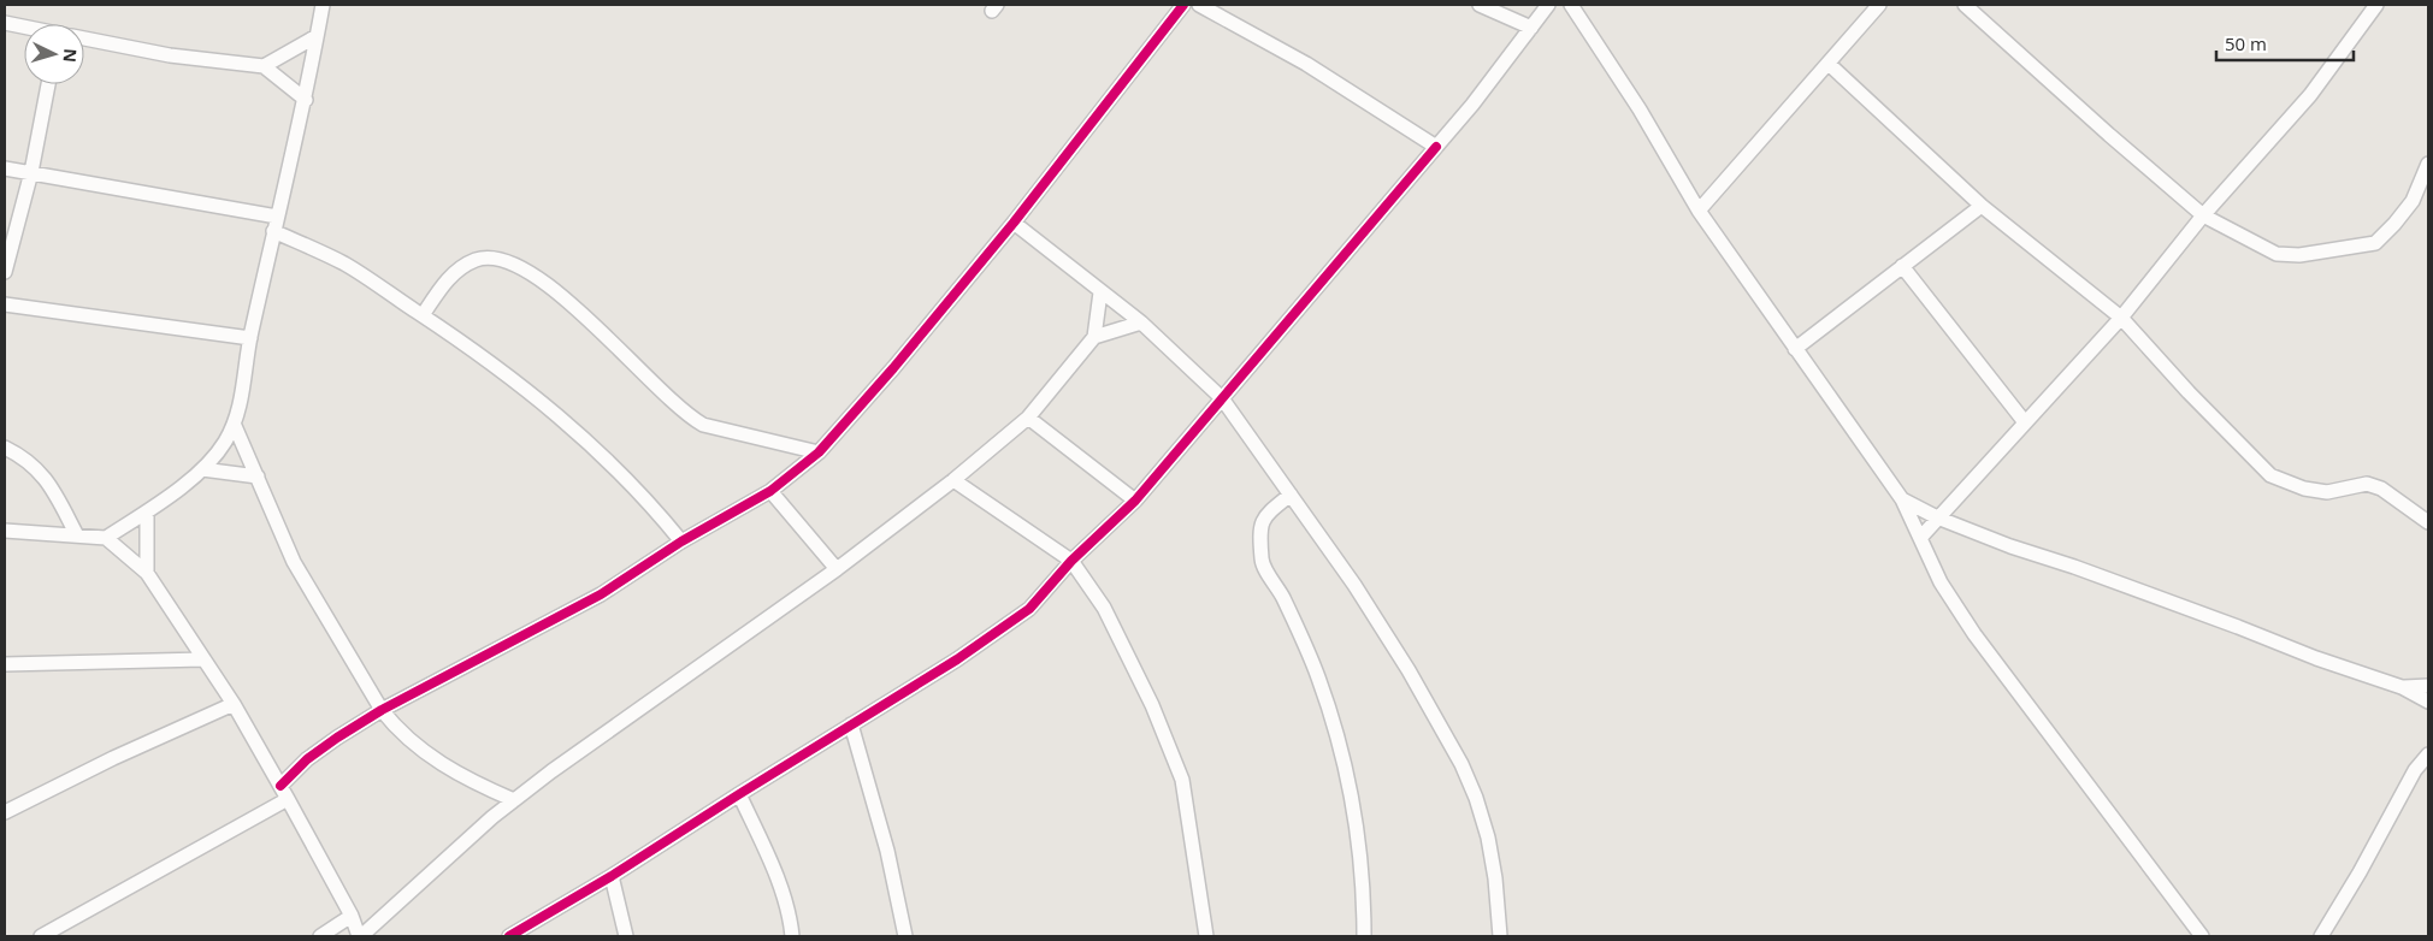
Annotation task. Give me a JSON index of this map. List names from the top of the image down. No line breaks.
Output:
{"scale_bar":"50 m","north":"right"}
